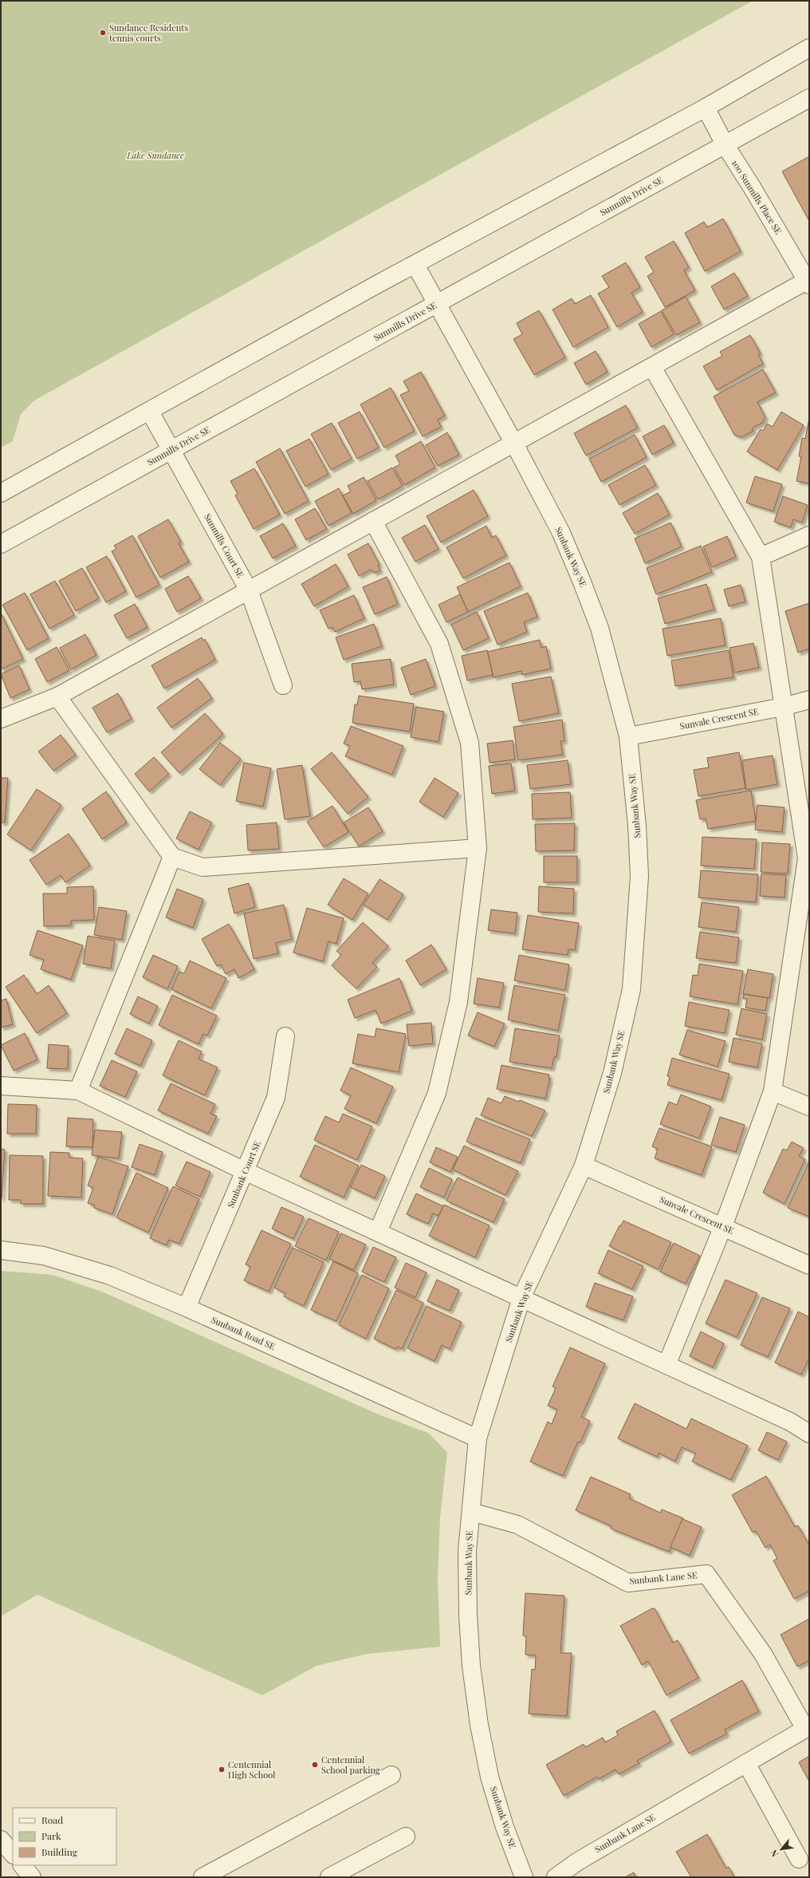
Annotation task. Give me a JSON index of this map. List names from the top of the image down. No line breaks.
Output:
{"streets":{"street":["Sunmills Drive SE","100 Sunmills Place SE","Sunmills Court SE","Sunbank Way SE","Sunvale Crescent SE","Sunbank Court SE","Sunbank Road SE","Sunbank Lane SE"]},"crossings":[["Sunmills Drive SE","100 Sunmills Place SE"],["Sunmills Drive SE","Sunmills Court SE"],["Sunmills Drive SE","Sunbank Way SE"],["Sunbank Way SE","Sunvale Crescent SE"],["Sunbank Way SE","Sunbank Road SE"],["Sunbank Way SE","Sunbank Lane SE"],["Sunbank Court SE","Sunbank Road SE"]],"parks":["Lake Sundance"],"places":["Sundance Residents tennis courts","Centennial School parking","Centennial High School"],"legend":["Road","Park","Building"],"north":"bottom left"}
